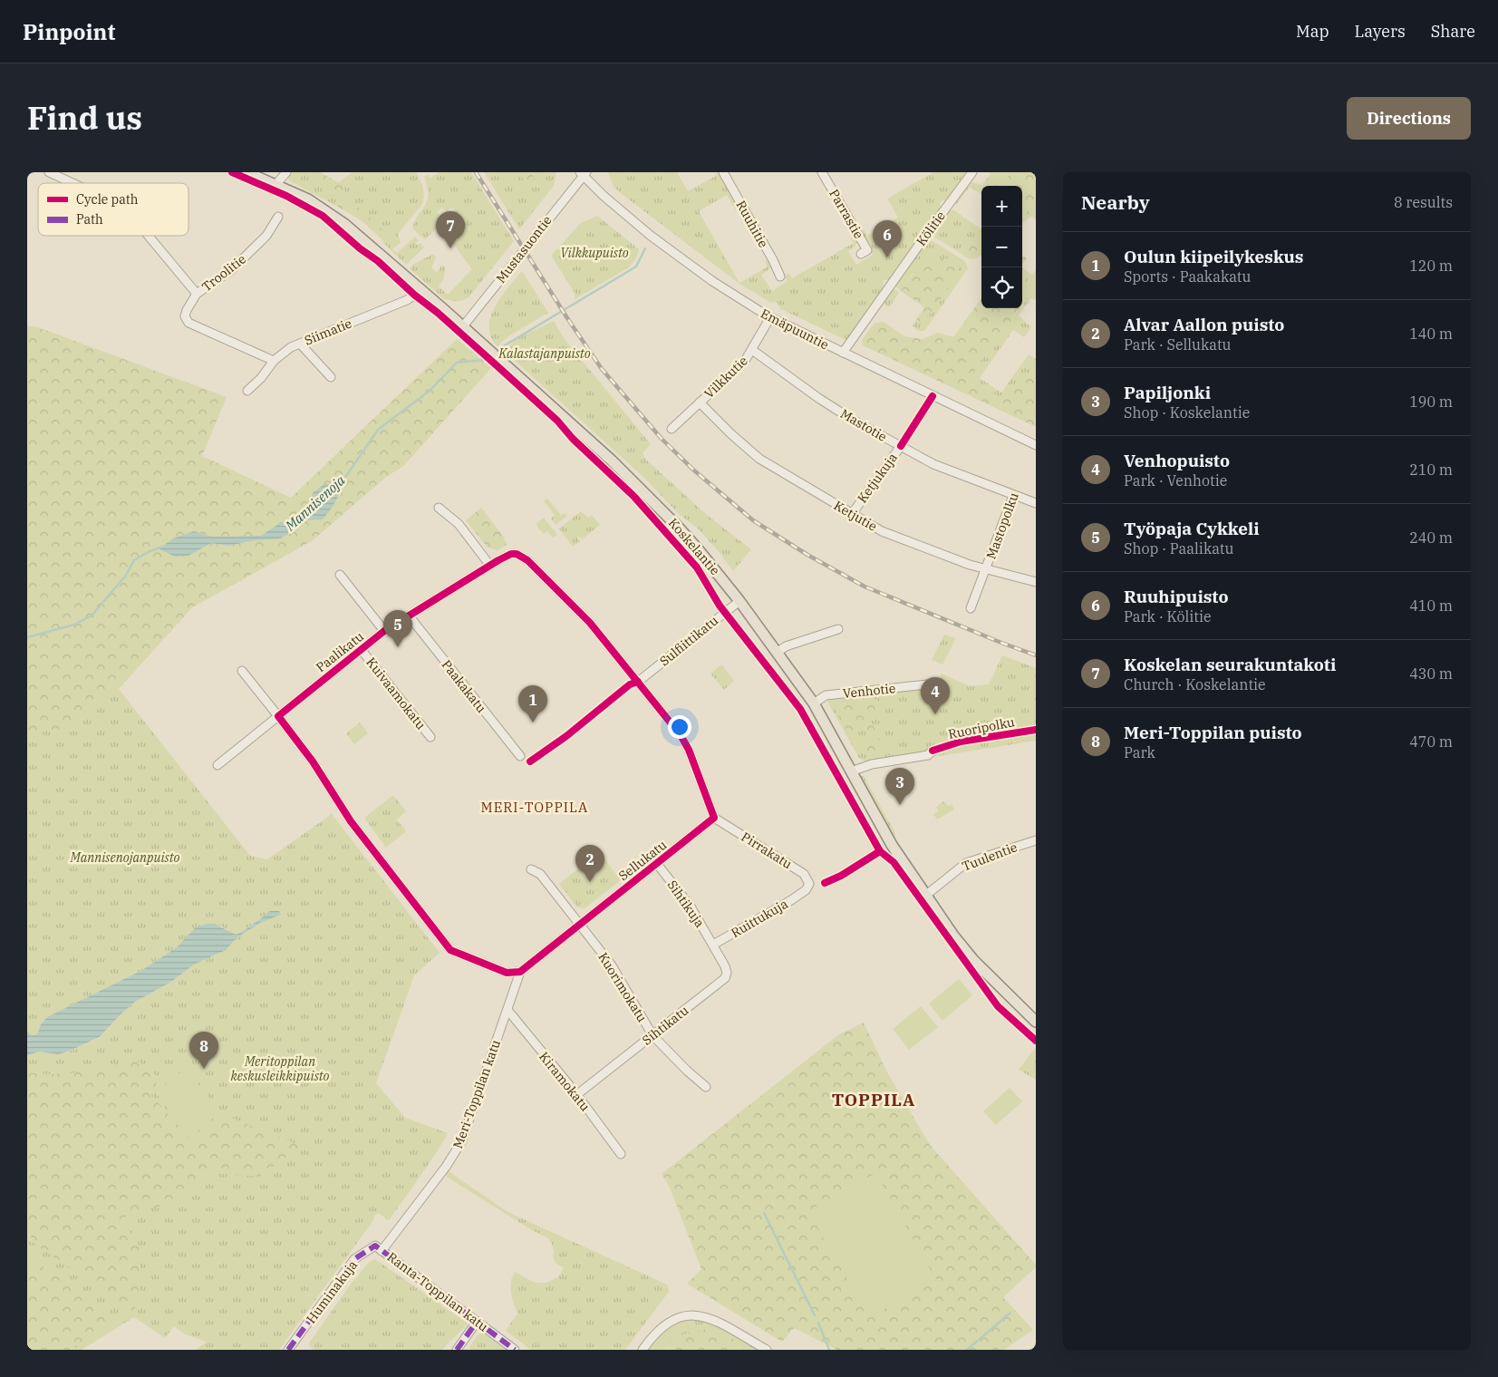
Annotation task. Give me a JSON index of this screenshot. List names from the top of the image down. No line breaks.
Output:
{"streets":{"main road":["Koskelantie"],"street":["Parrastie","Ruuhitie","Kölitie","Mustasuontie","Troolitie","Emäpuuntie","Siimatie","Vilkkutie","Mastotie","Ketjukuja","Ketjutie","Mastopolku","Sulfiittikatu","Paalikatu","Paakakatu","Venhotie","Kuivaamokatu","Pirrakatu","Tuulentie","Sellukatu","Sihtikuja","Ruittukuja","Kuorimokatu","Sihtikatu","Kiramokatu","Meri-Toppilan katu","Huminakuja","Ranta-Toppilan katu"],"cycle path":["Ruoripolku"]},"crossings":[["Kölitie","Emäpuuntie"],["Mustasuontie","Emäpuuntie"],["Mustasuontie","Koskelantie"],["Troolitie","Siimatie"],["Emäpuuntie","Vilkkutie"],["Siimatie","Koskelantie"],["Vilkkutie","Mastotie"],["Vilkkutie","Ketjutie"],["Mastotie","Ketjukuja"],["Mastotie","Mastopolku"],["Ketjukuja","Ketjutie"],["Ketjutie","Mastopolku"],["Koskelantie","Sulfiittikatu"],["Koskelantie","Venhotie"],["Koskelantie","Tuulentie"],["Sulfiittikatu","Paalikatu"],["Paalikatu","Paakakatu"],["Paalikatu","Kuivaamokatu"],["Pirrakatu","Sellukatu"],["Pirrakatu","Ruittukuja"],["Sellukatu","Sihtikuja"],["Sellukatu","Kuorimokatu"],["Sellukatu","Meri-Toppilan katu"],["Sihtikuja","Ruittukuja"],["Sihtikuja","Sihtikatu"],["Ruittukuja","Sihtikatu"],["Kuorimokatu","Sihtikatu"],["Sihtikatu","Kiramokatu"],["Kiramokatu","Meri-Toppilan katu"],["Meri-Toppilan katu","Huminakuja"],["Meri-Toppilan katu","Ranta-Toppilan katu"],["Huminakuja","Ranta-Toppilan katu"]],"districts":["MERI-TOPPILA","TOPPILA"],"water":["Mannisenoja"],"parks":["Vilkkupuisto","Kalastajanpuisto","Mannisenojanpuisto","Meritoppilan keskusleikkipuisto"],"legend":["Cycle path","Path"],"page":{"header":"Pinpoint","nav":["Map","Layers","Share"],"title":"Find us","buttons":"Directions","heading":["Nearby","8 results"],"map_buttons":["+","−"],"pins":["7","6","5","4","1","3","2","8"],"list":[{"mark":"1","name":"Oulun kiipeilykeskus","note":"Sports · Paakakatu","value":"120 m"},{"mark":"2","name":"Alvar Aallon puisto","note":"Park · Sellukatu","value":"140 m"},{"mark":"3","name":"Papiljonki","note":"Shop · Koskelantie","value":"190 m"},{"mark":"4","name":"Venhopuisto","note":"Park · Venhotie","value":"210 m"},{"mark":"5","name":"Työpaja Cykkeli","note":"Shop · Paalikatu","value":"240 m"},{"mark":"6","name":"Ruuhipuisto","note":"Park · Kölitie","value":"410 m"},{"mark":"7","name":"Koskelan seurakuntakoti","note":"Church · Koskelantie","value":"430 m"},{"mark":"8","name":"Meri-Toppilan puisto","note":"Park","value":"470 m"}]}}
